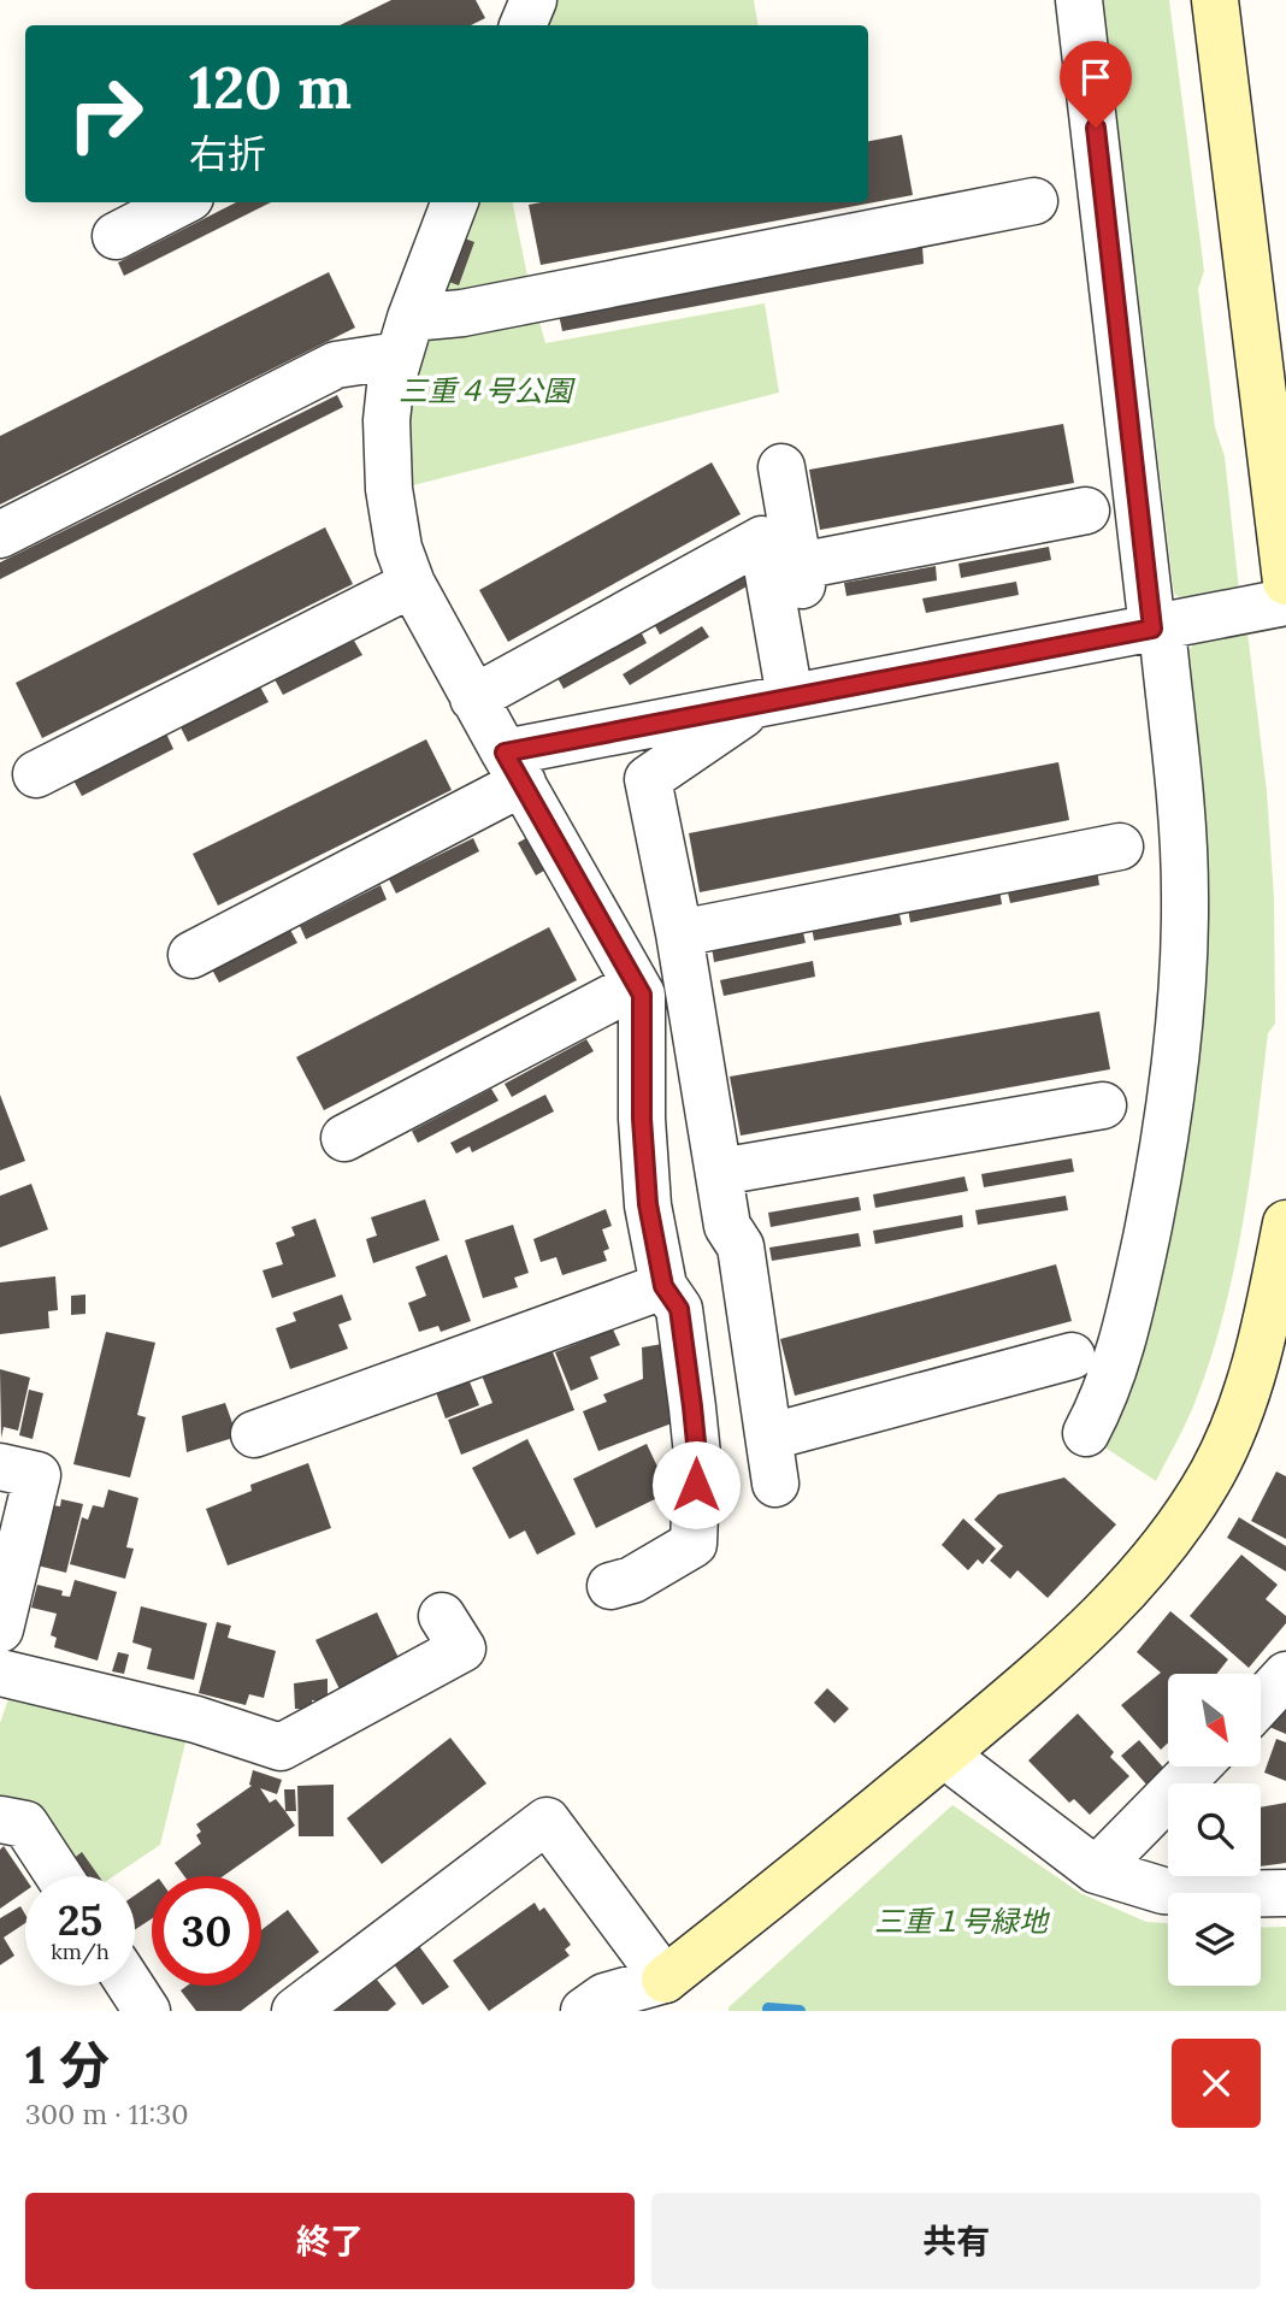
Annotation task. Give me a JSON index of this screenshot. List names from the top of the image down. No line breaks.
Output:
{"parks":["三重４号公園","三重１号緑地"],"north":"bottom right","page":{"turn":["120 m","右折"],"speed":"25 km/h","limit":"30","heading":["1 分","300 m · 11:30"],"buttons":["終了","共有"]}}
